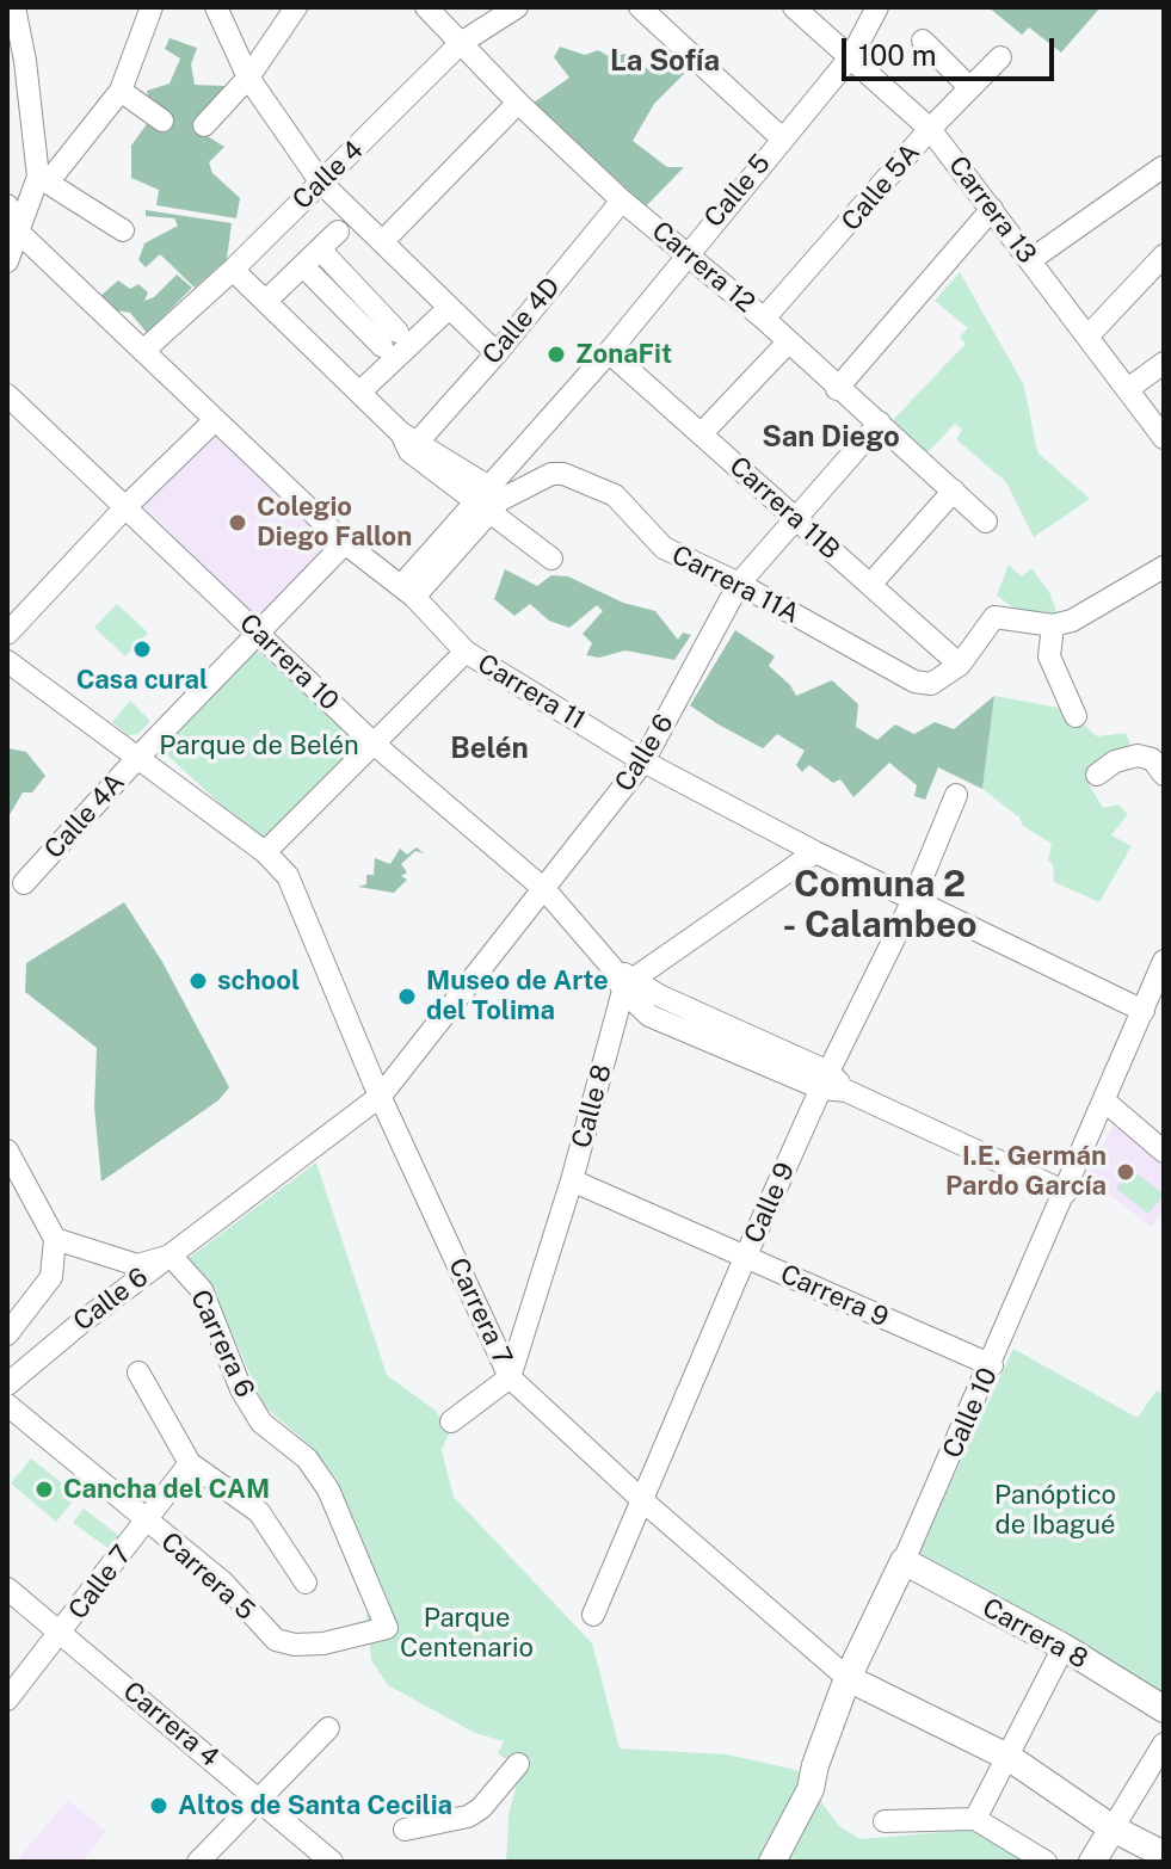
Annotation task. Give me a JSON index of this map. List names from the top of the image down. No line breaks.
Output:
{"streets":{"main road":["Carrera 7","Calle 10","Carrera 8"],"street":["Calle 4","Calle 5A","Calle 5","Carrera 13","Carrera 12","Calle 4D","Carrera 11B","Carrera 11A","Carrera 10","Carrera 11","Calle 6","Calle 4A","Calle 8","Calle 9","Carrera 9","Carrera 6","Carrera 5","Calle 7","Carrera 4"]},"crossings":[["Calle 4","Carrera 12"],["Calle 4","Carrera 11"],["Calle 5A","Carrera 13"],["Calle 5A","Carrera 12"],["Calle 5","Carrera 13"],["Calle 5","Carrera 12"],["Calle 5","Carrera 11B"],["Calle 5","Carrera 11A"],["Calle 5","Carrera 11"],["Carrera 12","Calle 4D"],["Carrera 12","Calle 6"],["Carrera 11B","Carrera 11A"],["Carrera 11B","Calle 6"],["Carrera 11A","Calle 6"],["Carrera 10","Calle 6"],["Carrera 10","Calle 4A"],["Carrera 10","Calle 8"],["Carrera 10","Calle 9"],["Carrera 10","Calle 10"],["Carrera 11","Calle 6"],["Carrera 11","Calle 4A"],["Carrera 11","Calle 9"],["Carrera 11","Calle 10"],["Calle 6","Carrera 7"],["Calle 6","Carrera 6"],["Calle 4A","Carrera 7"],["Calle 8","Carrera 9"],["Calle 8","Carrera 7"],["Calle 9","Carrera 9"],["Calle 9","Carrera 7"],["Carrera 9","Calle 10"],["Carrera 7","Calle 10"],["Carrera 6","Carrera 5"],["Calle 10","Carrera 8"],["Carrera 5","Calle 7"],["Calle 7","Carrera 4"]],"districts":["La Sofía","San Diego","Belén","Comuna 2 - Calambeo"],"parks":["Parque de Belén","Panóptico de Ibagué","Parque Centenario"],"places":["ZonaFit","Colegio Diego Fallon","Casa cural","school","Museo de Arte del Tolima","I.E. Germán Pardo García","Cancha del CAM","Altos de Santa Cecilia"],"scale_bar":"100 m"}
